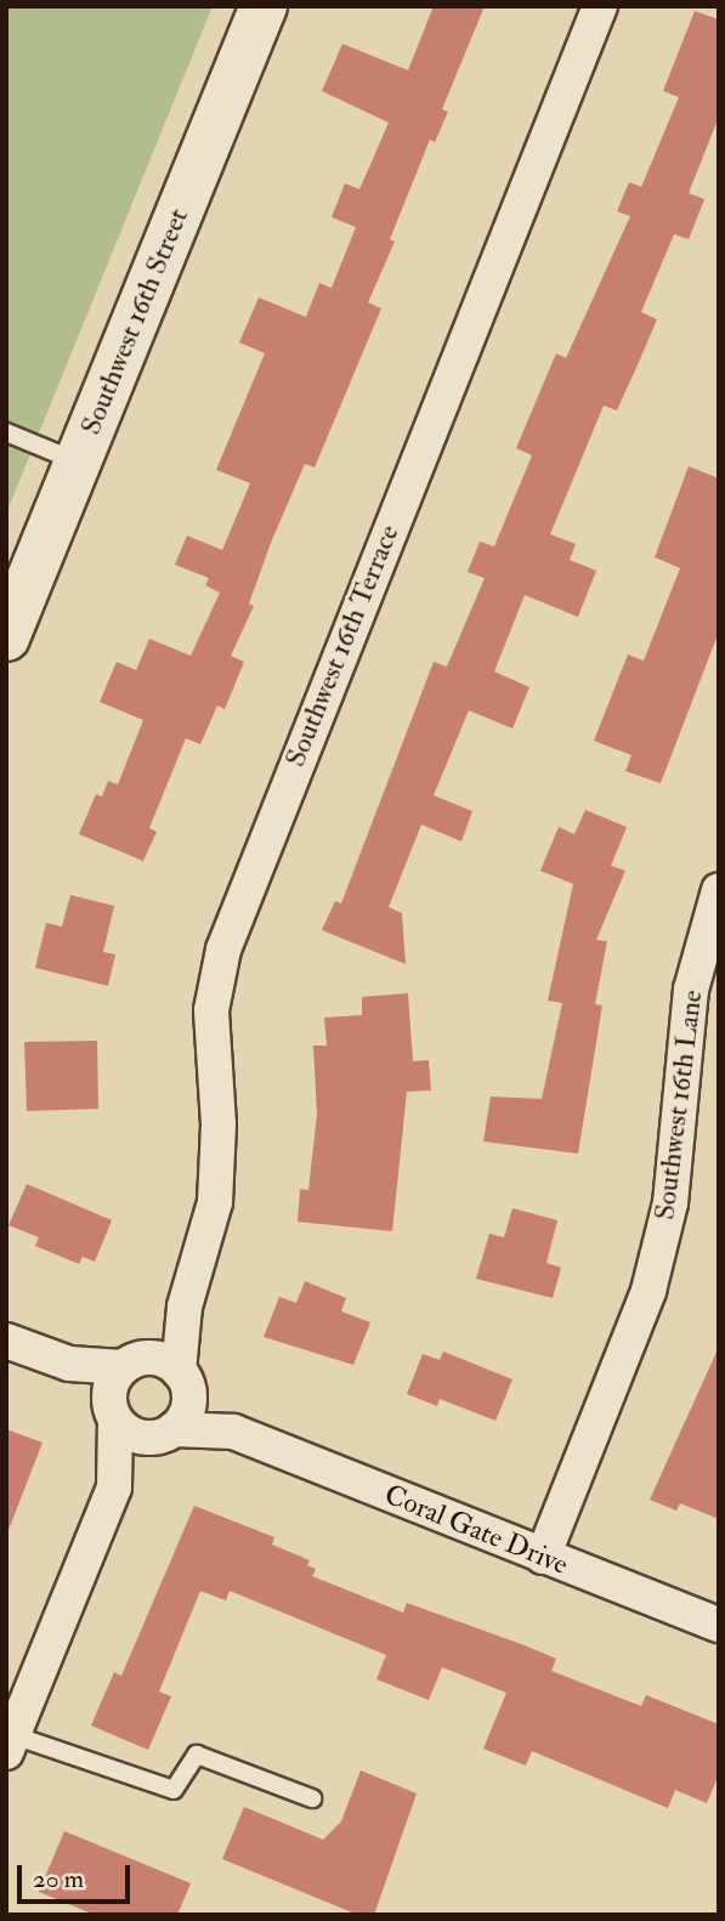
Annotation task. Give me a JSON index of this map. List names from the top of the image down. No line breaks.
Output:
{"streets":{"street":["Southwest 16th Street","Southwest 16th Terrace","Southwest 16th Lane","Coral Gate Drive"]},"crossings":[["Southwest 16th Terrace","Coral Gate Drive"],["Southwest 16th Lane","Coral Gate Drive"]],"scale_bar":"20 m"}
